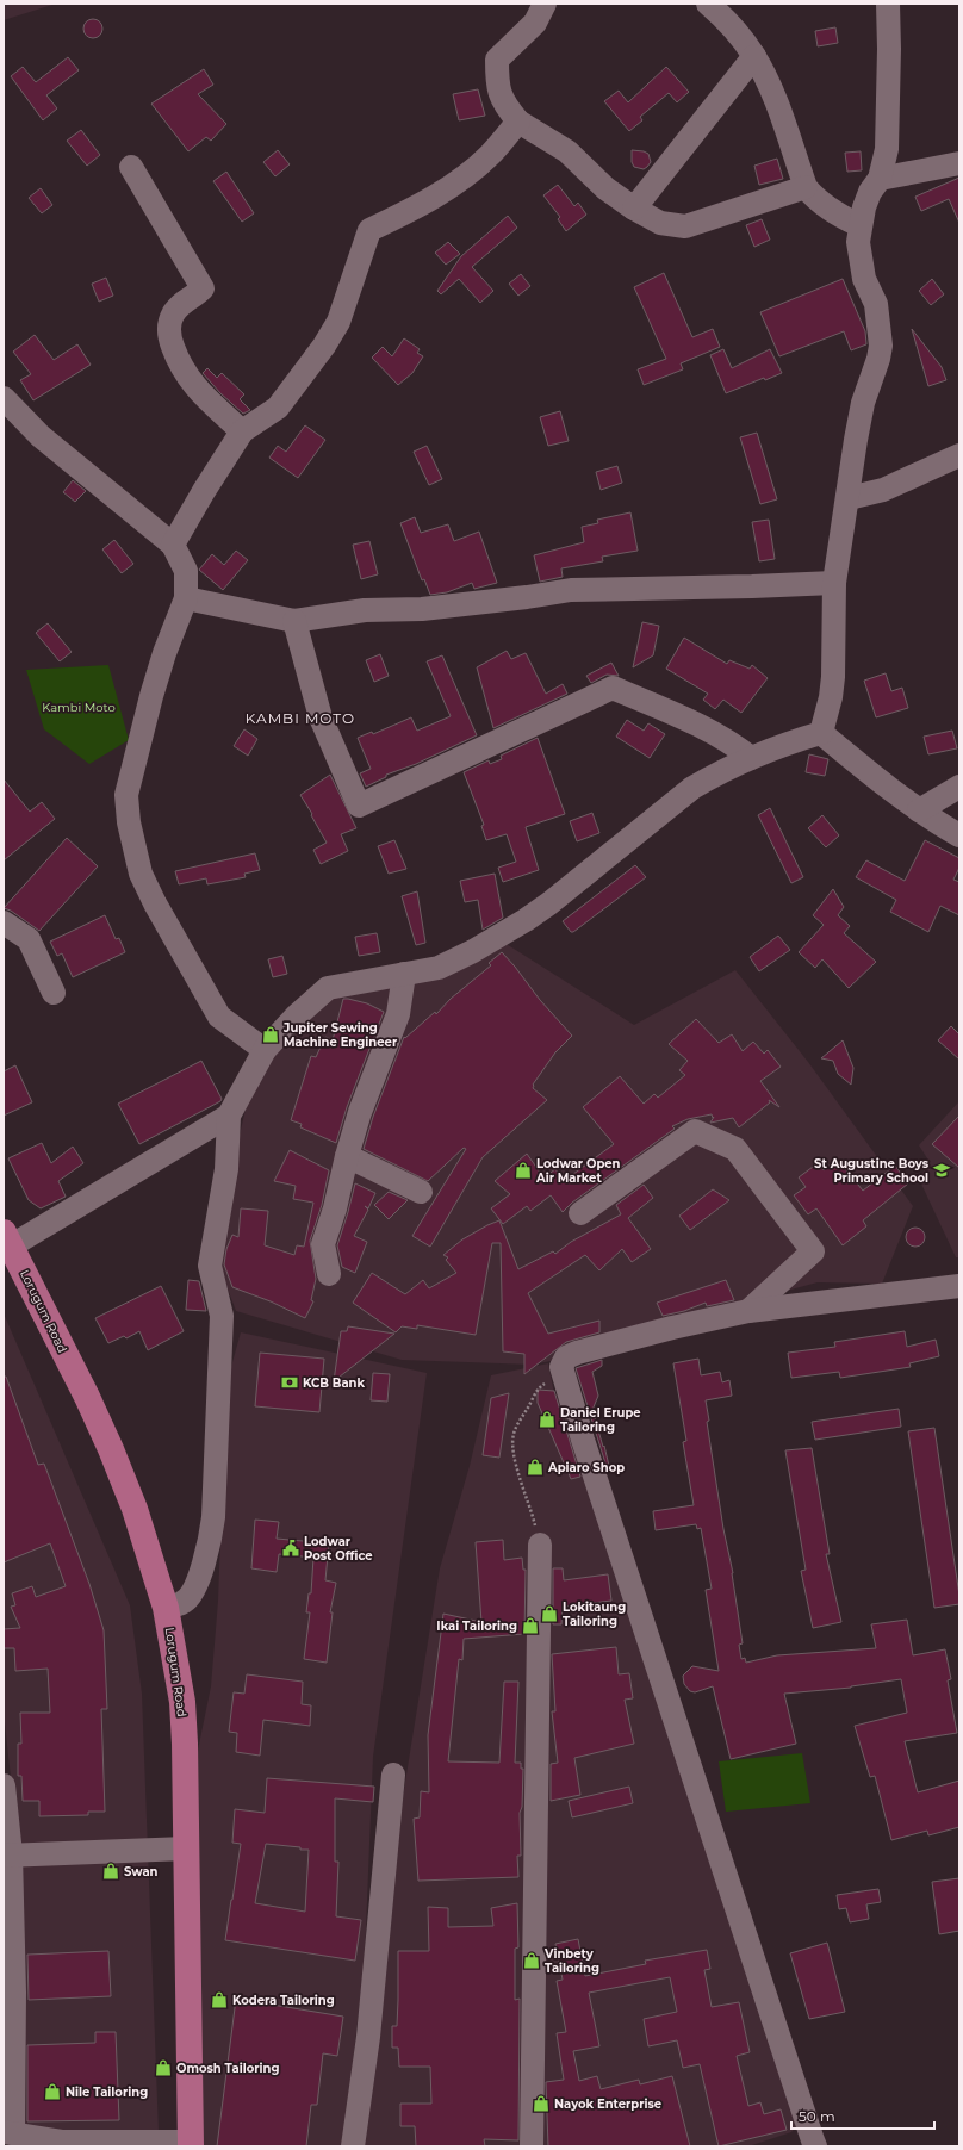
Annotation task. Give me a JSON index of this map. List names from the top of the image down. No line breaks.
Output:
{"streets":{"main road":["Lorugum Road"]},"districts":["KAMBI MOTO"],"parks":["Kambi Moto"],"places":{"shop":["Jupiter Sewing Machine Engineer","Lodwar Open Air Market","Daniel Erupe Tailoring","Apiaro Shop","Lokitaung Tailoring","Ikai Tailoring","Swan","Vinbety Tailoring","Kodera Tailoring","Omosh Tailoring","Nile Tailoring","Nayok Enterprise"],"school or university":["St Augustine Boys Primary School"],"bank":["KCB Bank"],"public building":["Lodwar Post Office"]},"scale_bar":"50 m"}
